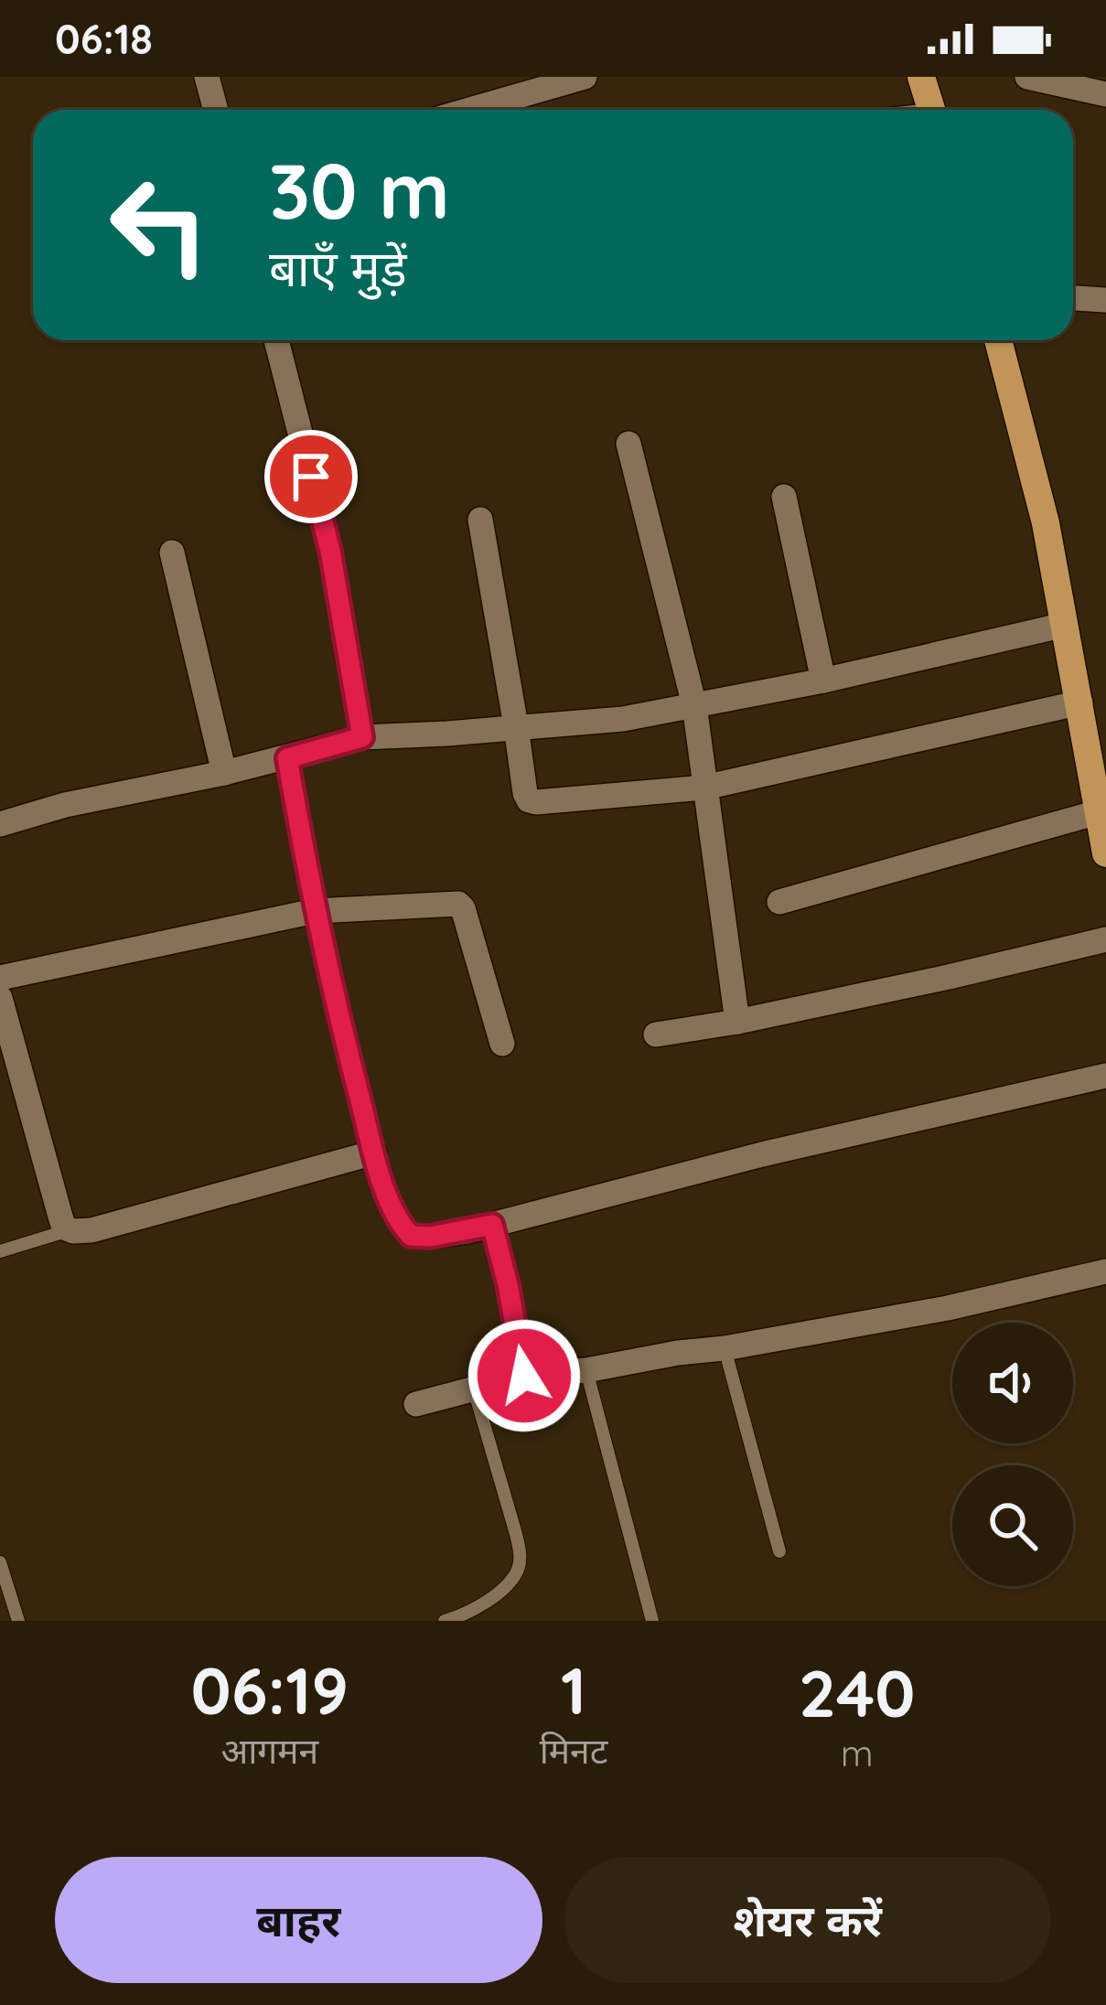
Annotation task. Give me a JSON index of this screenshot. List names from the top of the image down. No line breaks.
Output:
{"page":{"status":"06:18","turn":["30 m","बाएँ मुड़ें"],"eta":["06:19","आगमन","1","मिनट","240","m"],"buttons":["बाहर","शेयर करें"]}}
